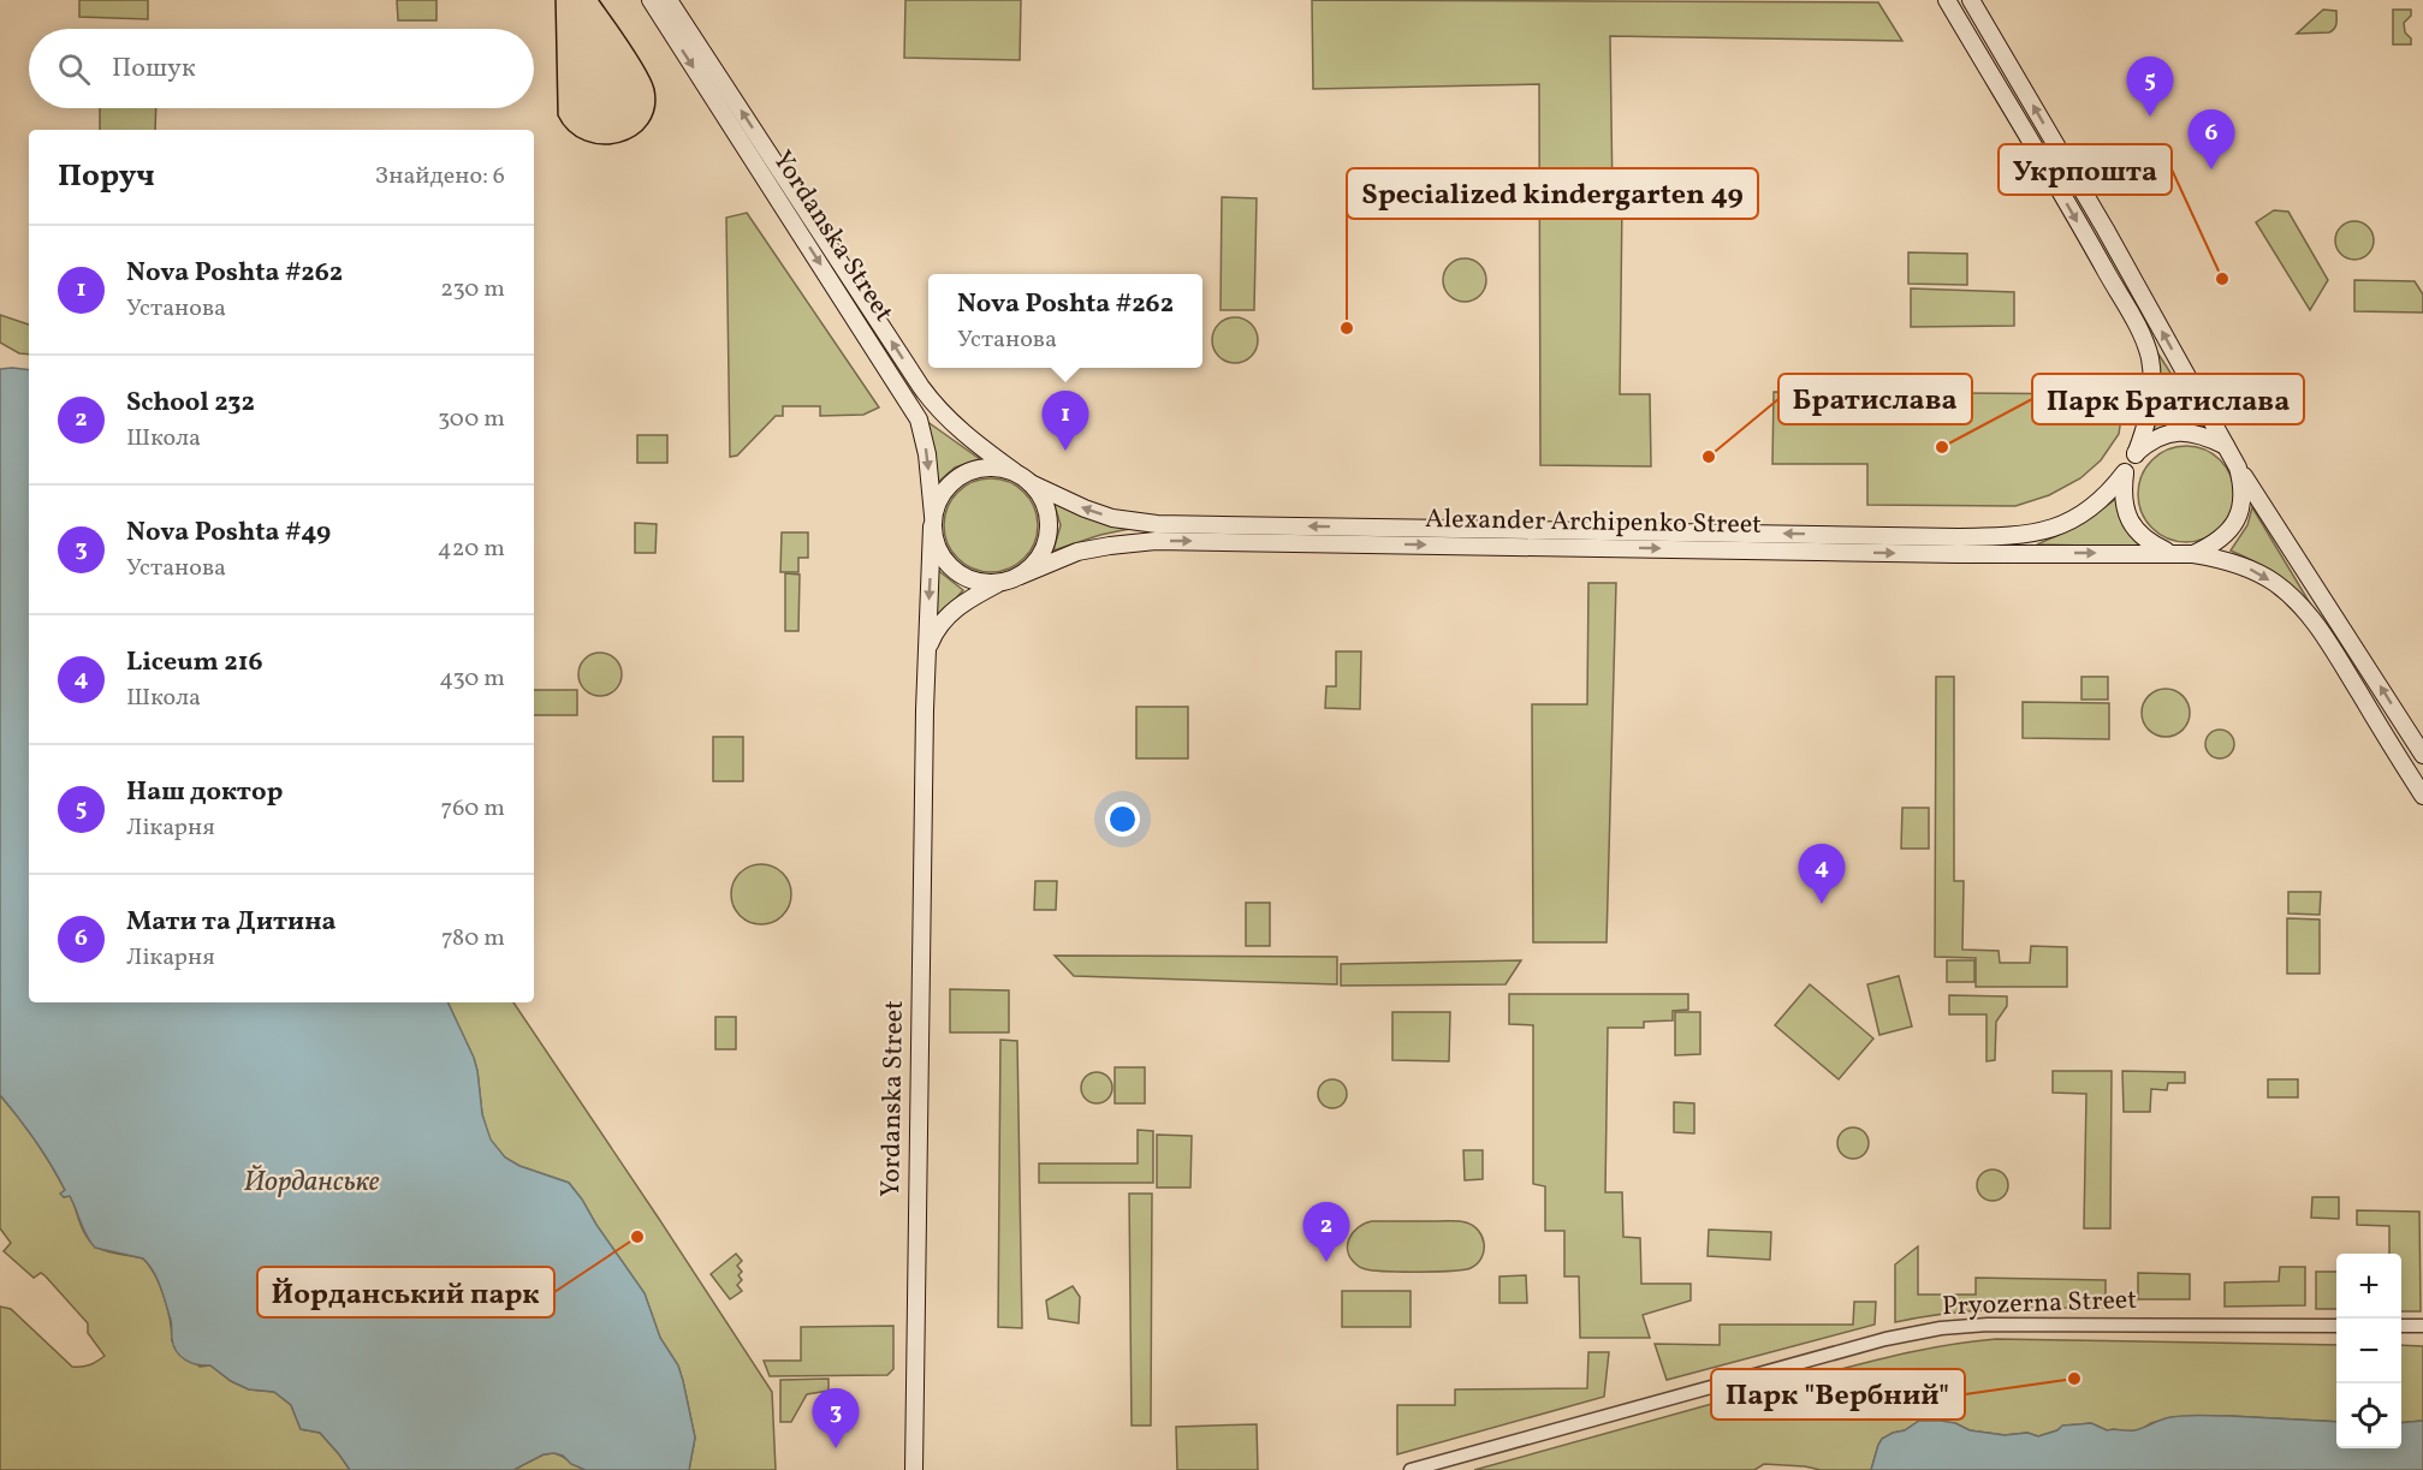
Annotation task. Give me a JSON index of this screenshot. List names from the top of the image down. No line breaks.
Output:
{"streets":{"main road":["Yordanska Street","Alexander Archipenko Street"],"street":["Pryozerna Street"]},"crossings":[["Yordanska Street","Alexander Archipenko Street"]],"water":["Йорданське"],"places":["Укрпошта","Specialized kindergarten 49","Парк Братислава","Братислава","Йорданський парк","Парк \"Вербний\""],"page":{"search":"Пошук","pins":["5","6","1","4","2","3"],"heading":["Поруч","Знайдено: 6"],"list":[{"mark":"1","name":"Nova Poshta #262","note":"Установа","value":"230 m"},{"mark":"2","name":"School 232","note":"Школа","value":"300 m"},{"mark":"3","name":"Nova Poshta #49","note":"Установа","value":"420 m"},{"mark":"4","name":"Liceum 216","note":"Школа","value":"430 m"},{"mark":"5","name":"Наш доктор","note":"Лікарня","value":"760 m"},{"mark":"6","name":"Мати та Дитина","note":"Лікарня","value":"780 m"}],"popup":["Nova Poshta #262","Установа"],"map_buttons":["+","−"]}}
